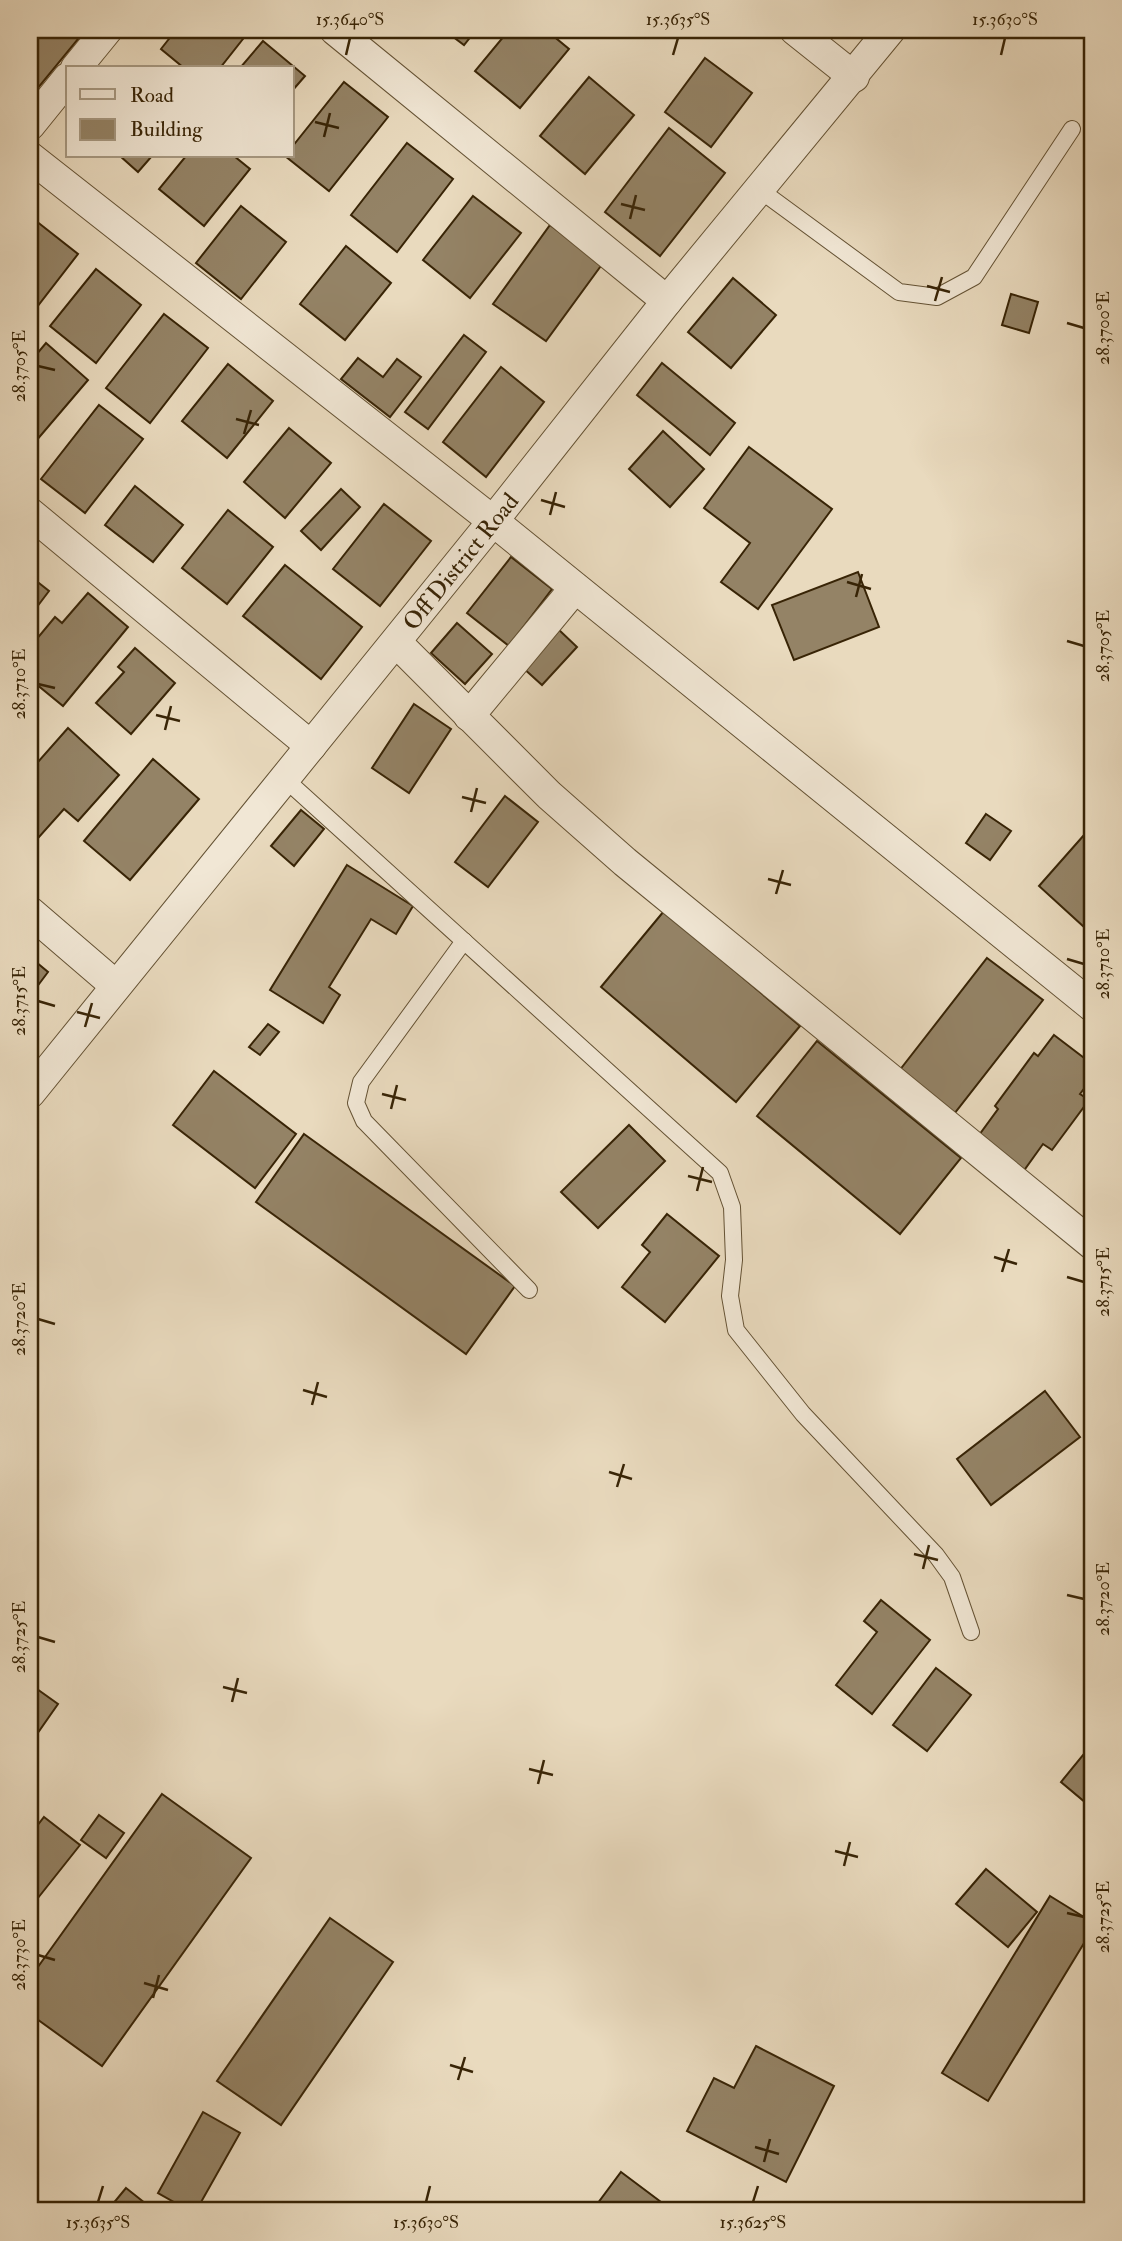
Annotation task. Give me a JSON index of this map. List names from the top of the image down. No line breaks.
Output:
{"streets":{"street":["Off District Road"]},"legend":["Road","Building"],"coordinates":["15.3640°S","15.3635°S","15.3630°S","28.3700°E","28.3705°E","28.3710°E","28.3715°E","28.3720°E","28.3725°E","28.3730°E","15.3625°S"]}
